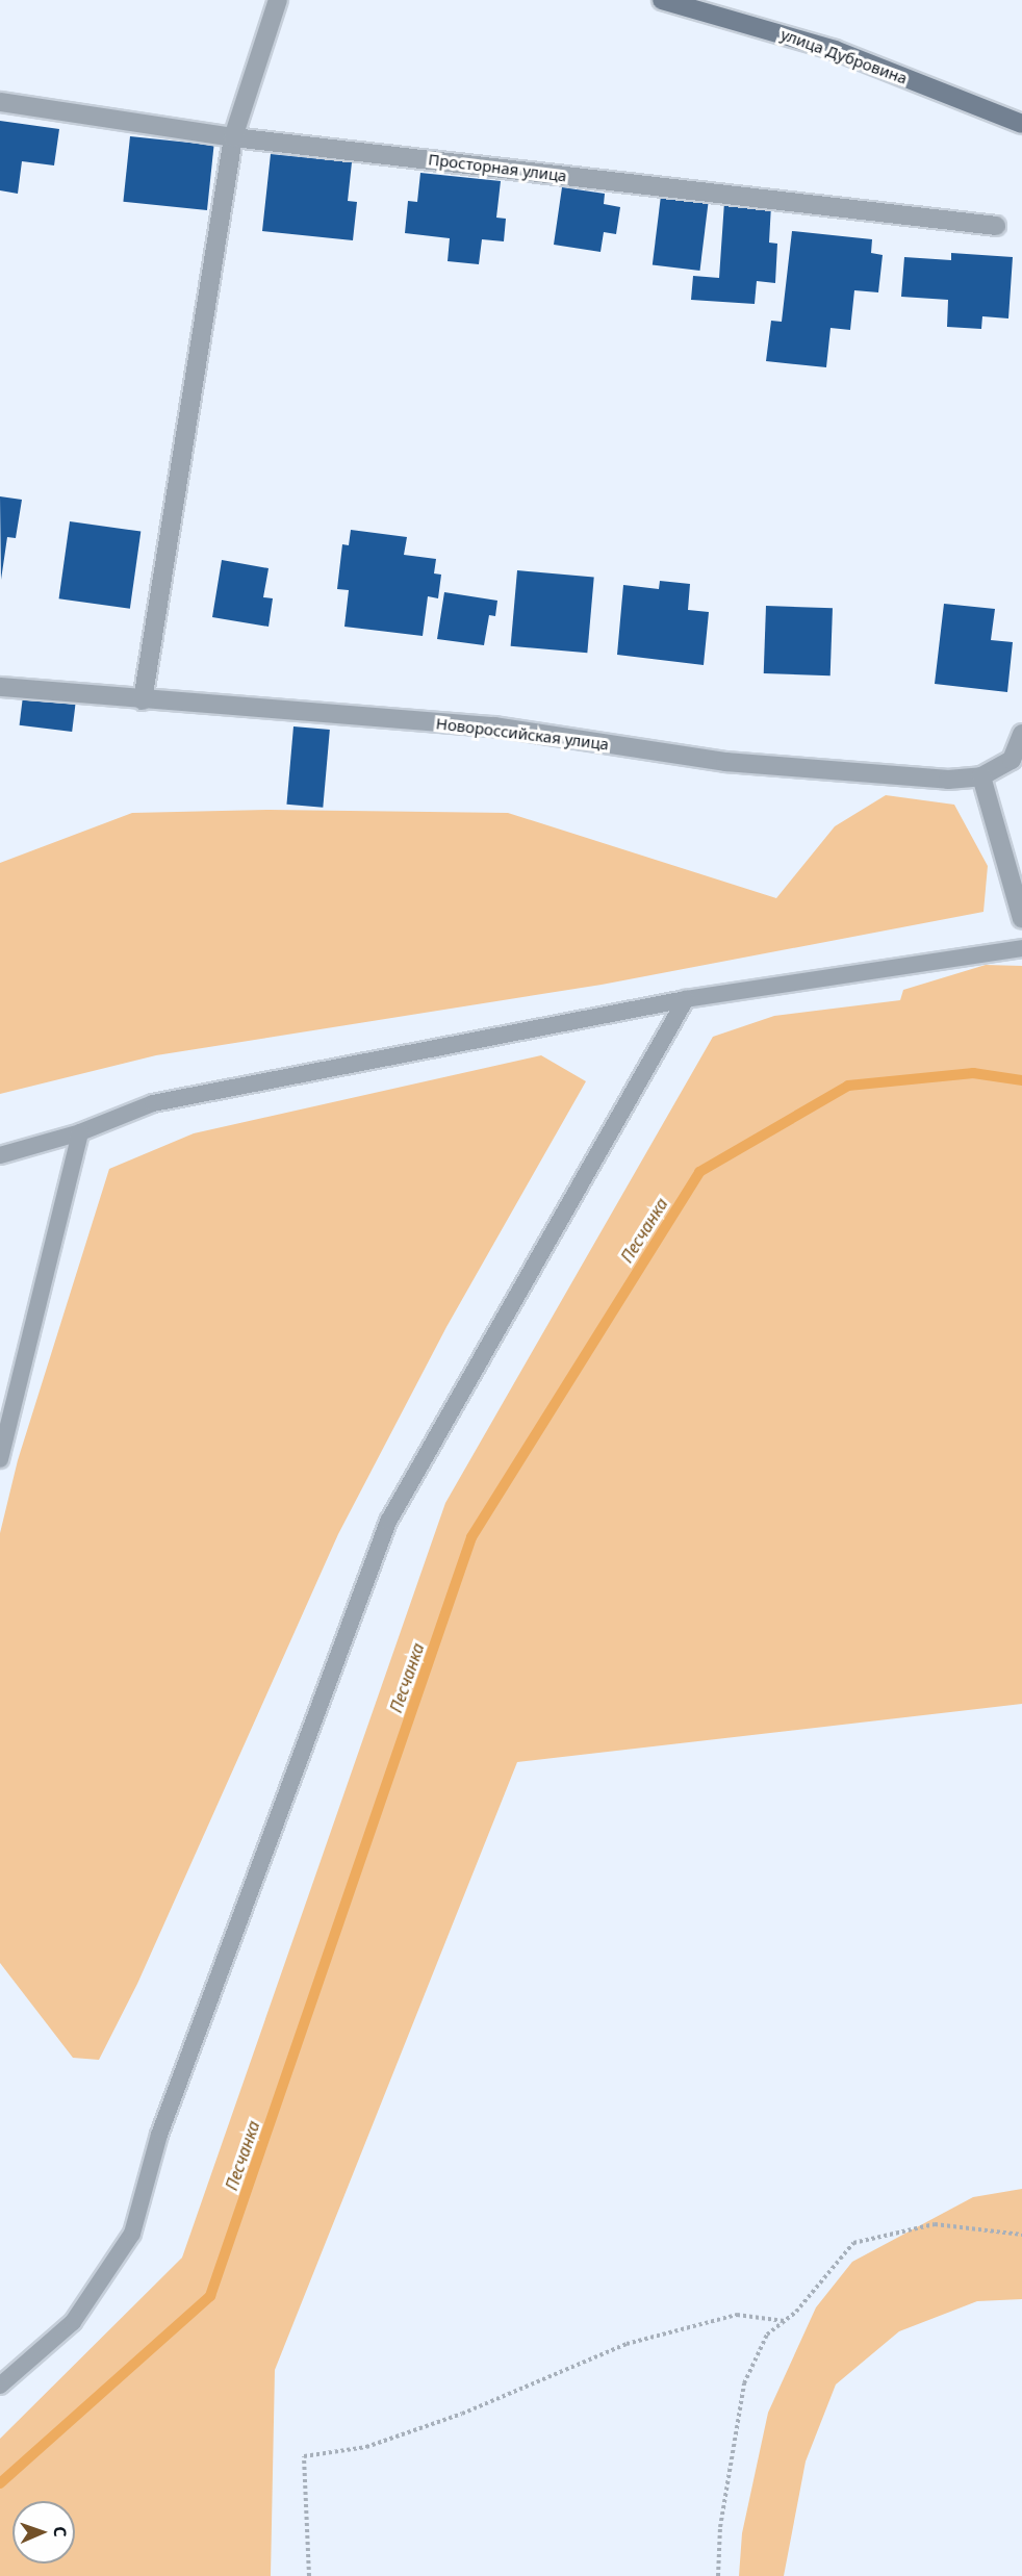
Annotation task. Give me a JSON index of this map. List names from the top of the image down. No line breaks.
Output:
{"streets":{"main road":["улица Дубровина"],"street":["Просторная улица","Новороссийская улица"]},"water":["Песчанка"],"north":"right"}
